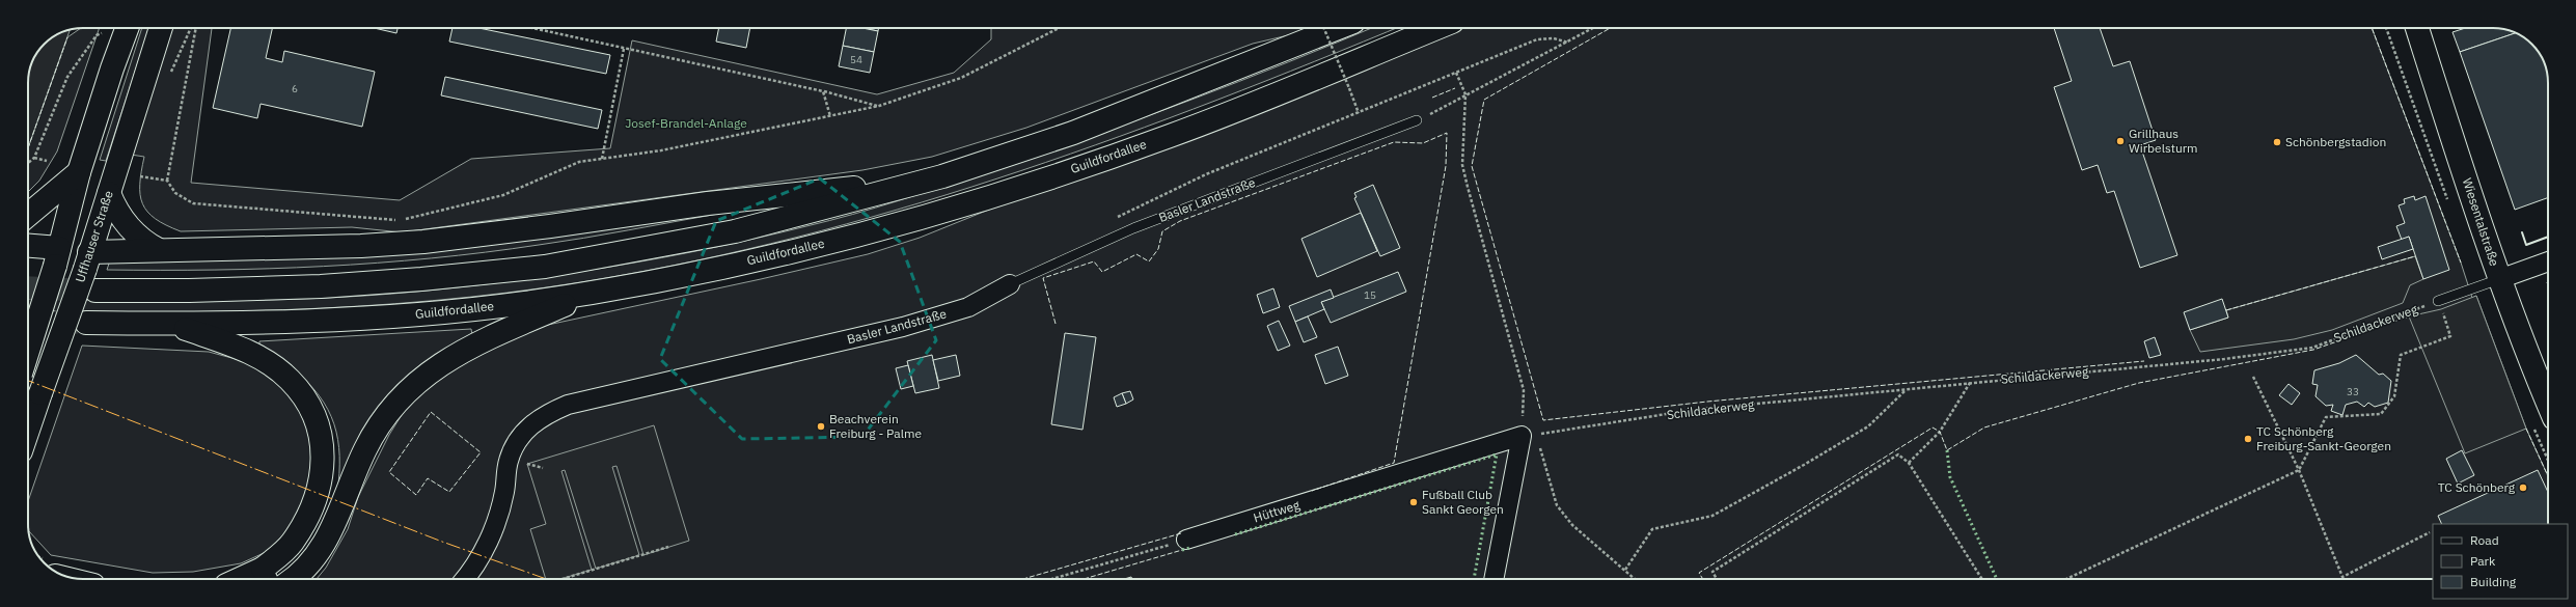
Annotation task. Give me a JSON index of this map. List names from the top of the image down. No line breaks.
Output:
{"streets":{"main road":["Guildfordallee","Wiesentalstraße","Uffhauser Straße"],"street":["Basler Landstraße","Hüttweg"],"path":["Schildackerweg"]},"crossings":[["Schildackerweg","Hüttweg"]],"parks":["Josef-Brandel-Anlage"],"places":["Grillhaus Wirbelsturm","Schönbergstadion","Beachverein Freiburg - Palme","TC Schönberg Freiburg-Sankt-Georgen","TC Schönberg","Fußball Club Sankt Georgen"],"house_numbers":["54","6","15","33"],"legend":["Road","Park","Building"]}
